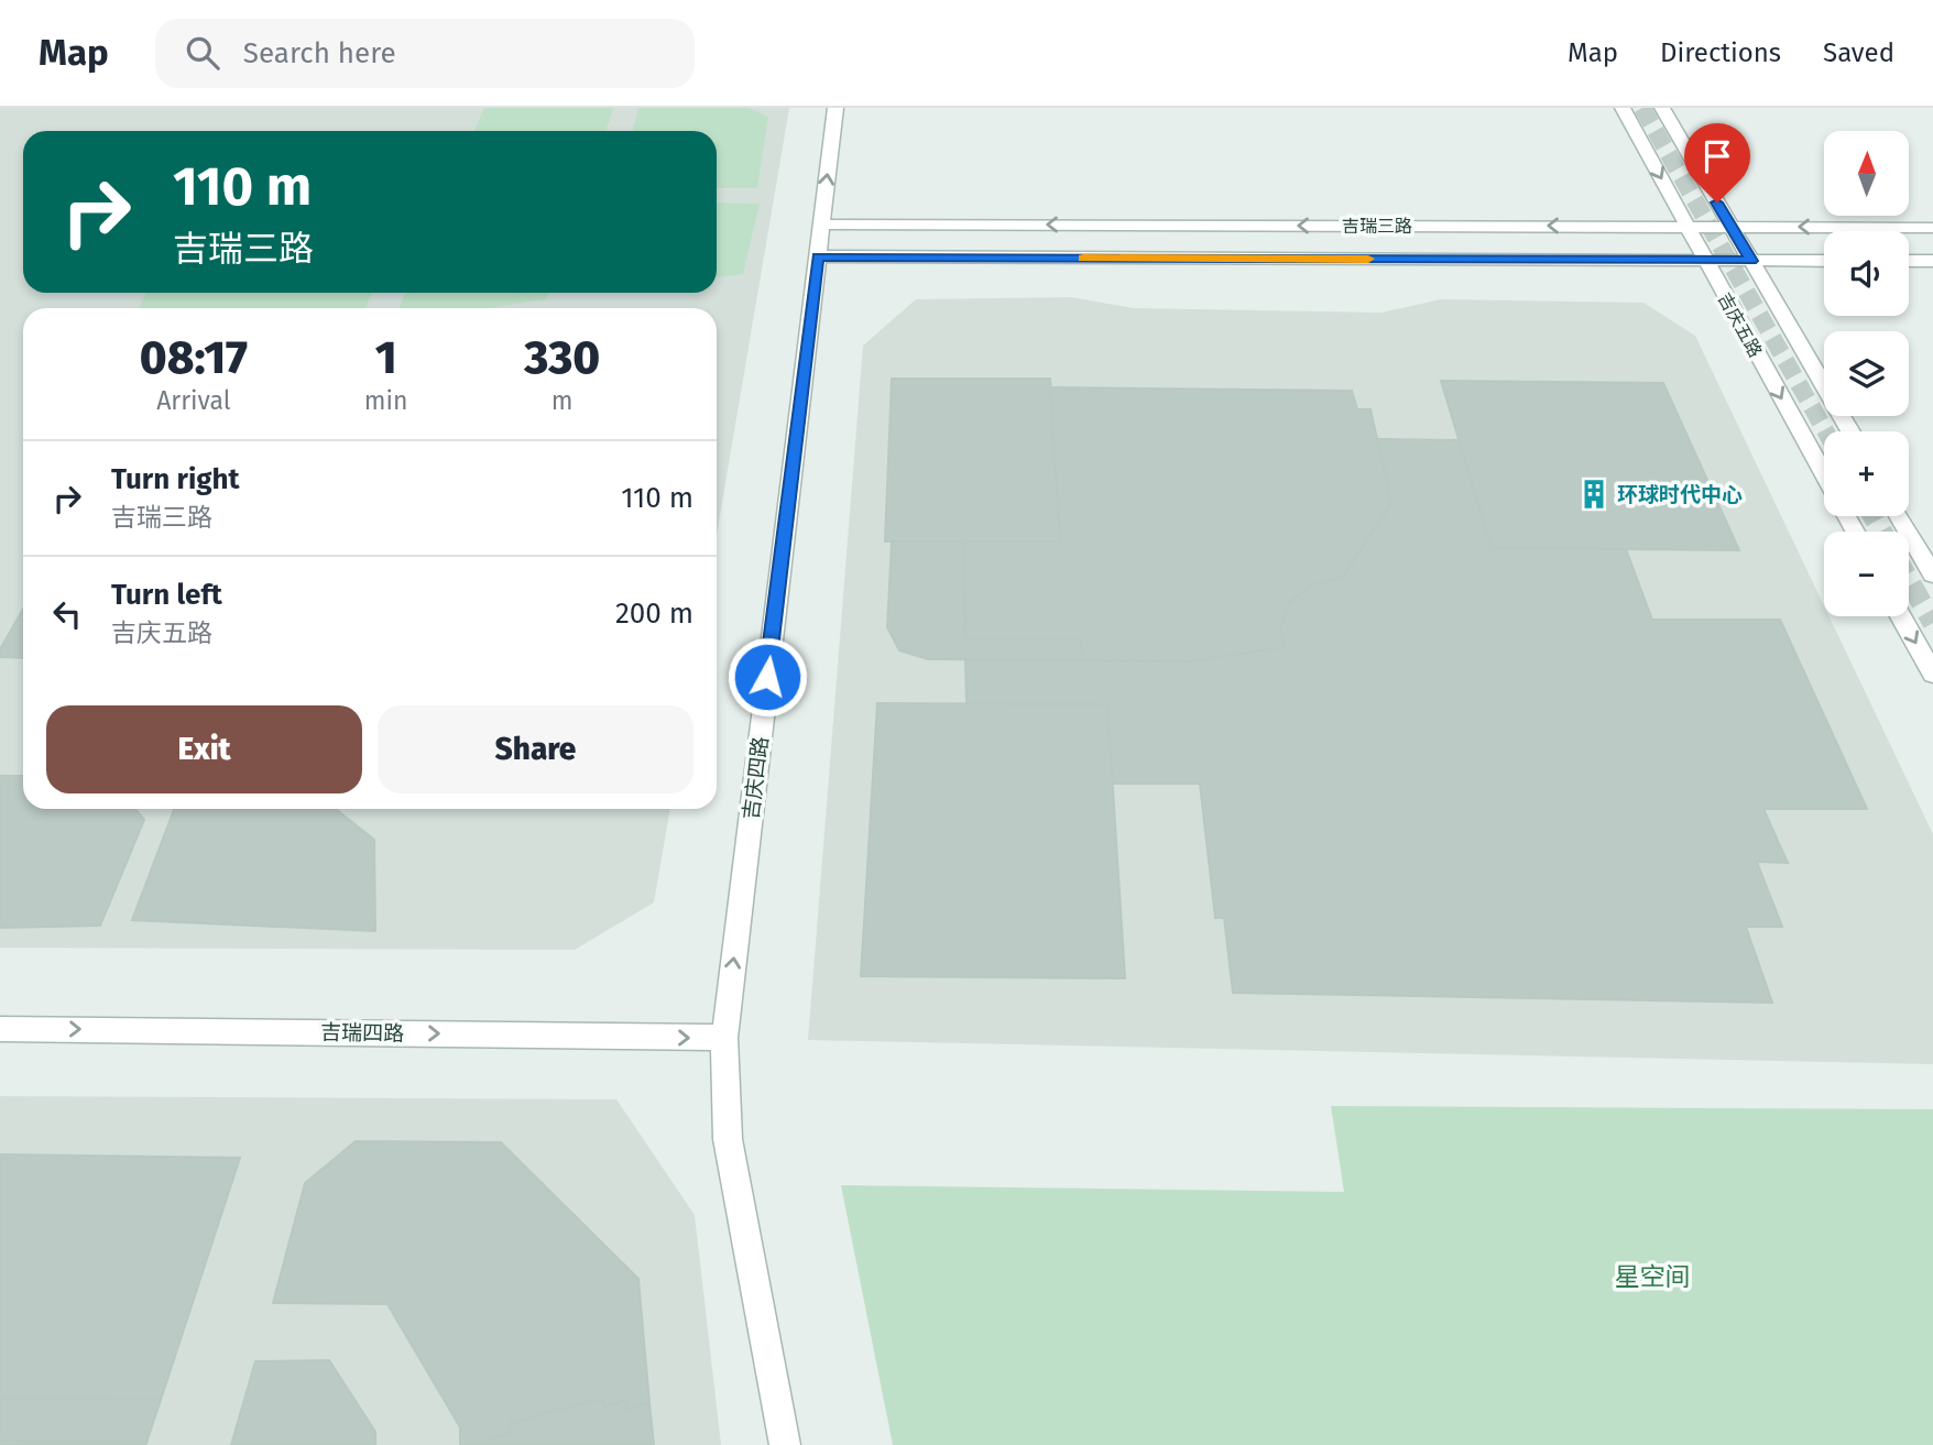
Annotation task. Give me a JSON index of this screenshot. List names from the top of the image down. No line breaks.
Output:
{"streets":{"street":["吉瑞三路","吉庆五路","吉庆四路","吉瑞四路"]},"crossings":[["吉瑞三路","吉庆五路"],["吉瑞三路","吉庆四路"],["吉庆四路","吉瑞四路"]],"one_way":["吉庆四路","吉瑞四路"],"parks":["星空间"],"places":{"building":["环球时代中心"]},"north":"top","page":{"header":"Map","search":"Search here","nav":["Map","Directions","Saved"],"map_buttons":["+","−"],"turn":["110 m","吉瑞三路"],"eta":["08:17","Arrival","1","min","330","m"],"list":[{"name":"Turn right","note":"吉瑞三路","value":"110 m"},{"name":"Turn left","note":"吉庆五路","value":"200 m"}],"buttons":["Exit","Share"]}}
